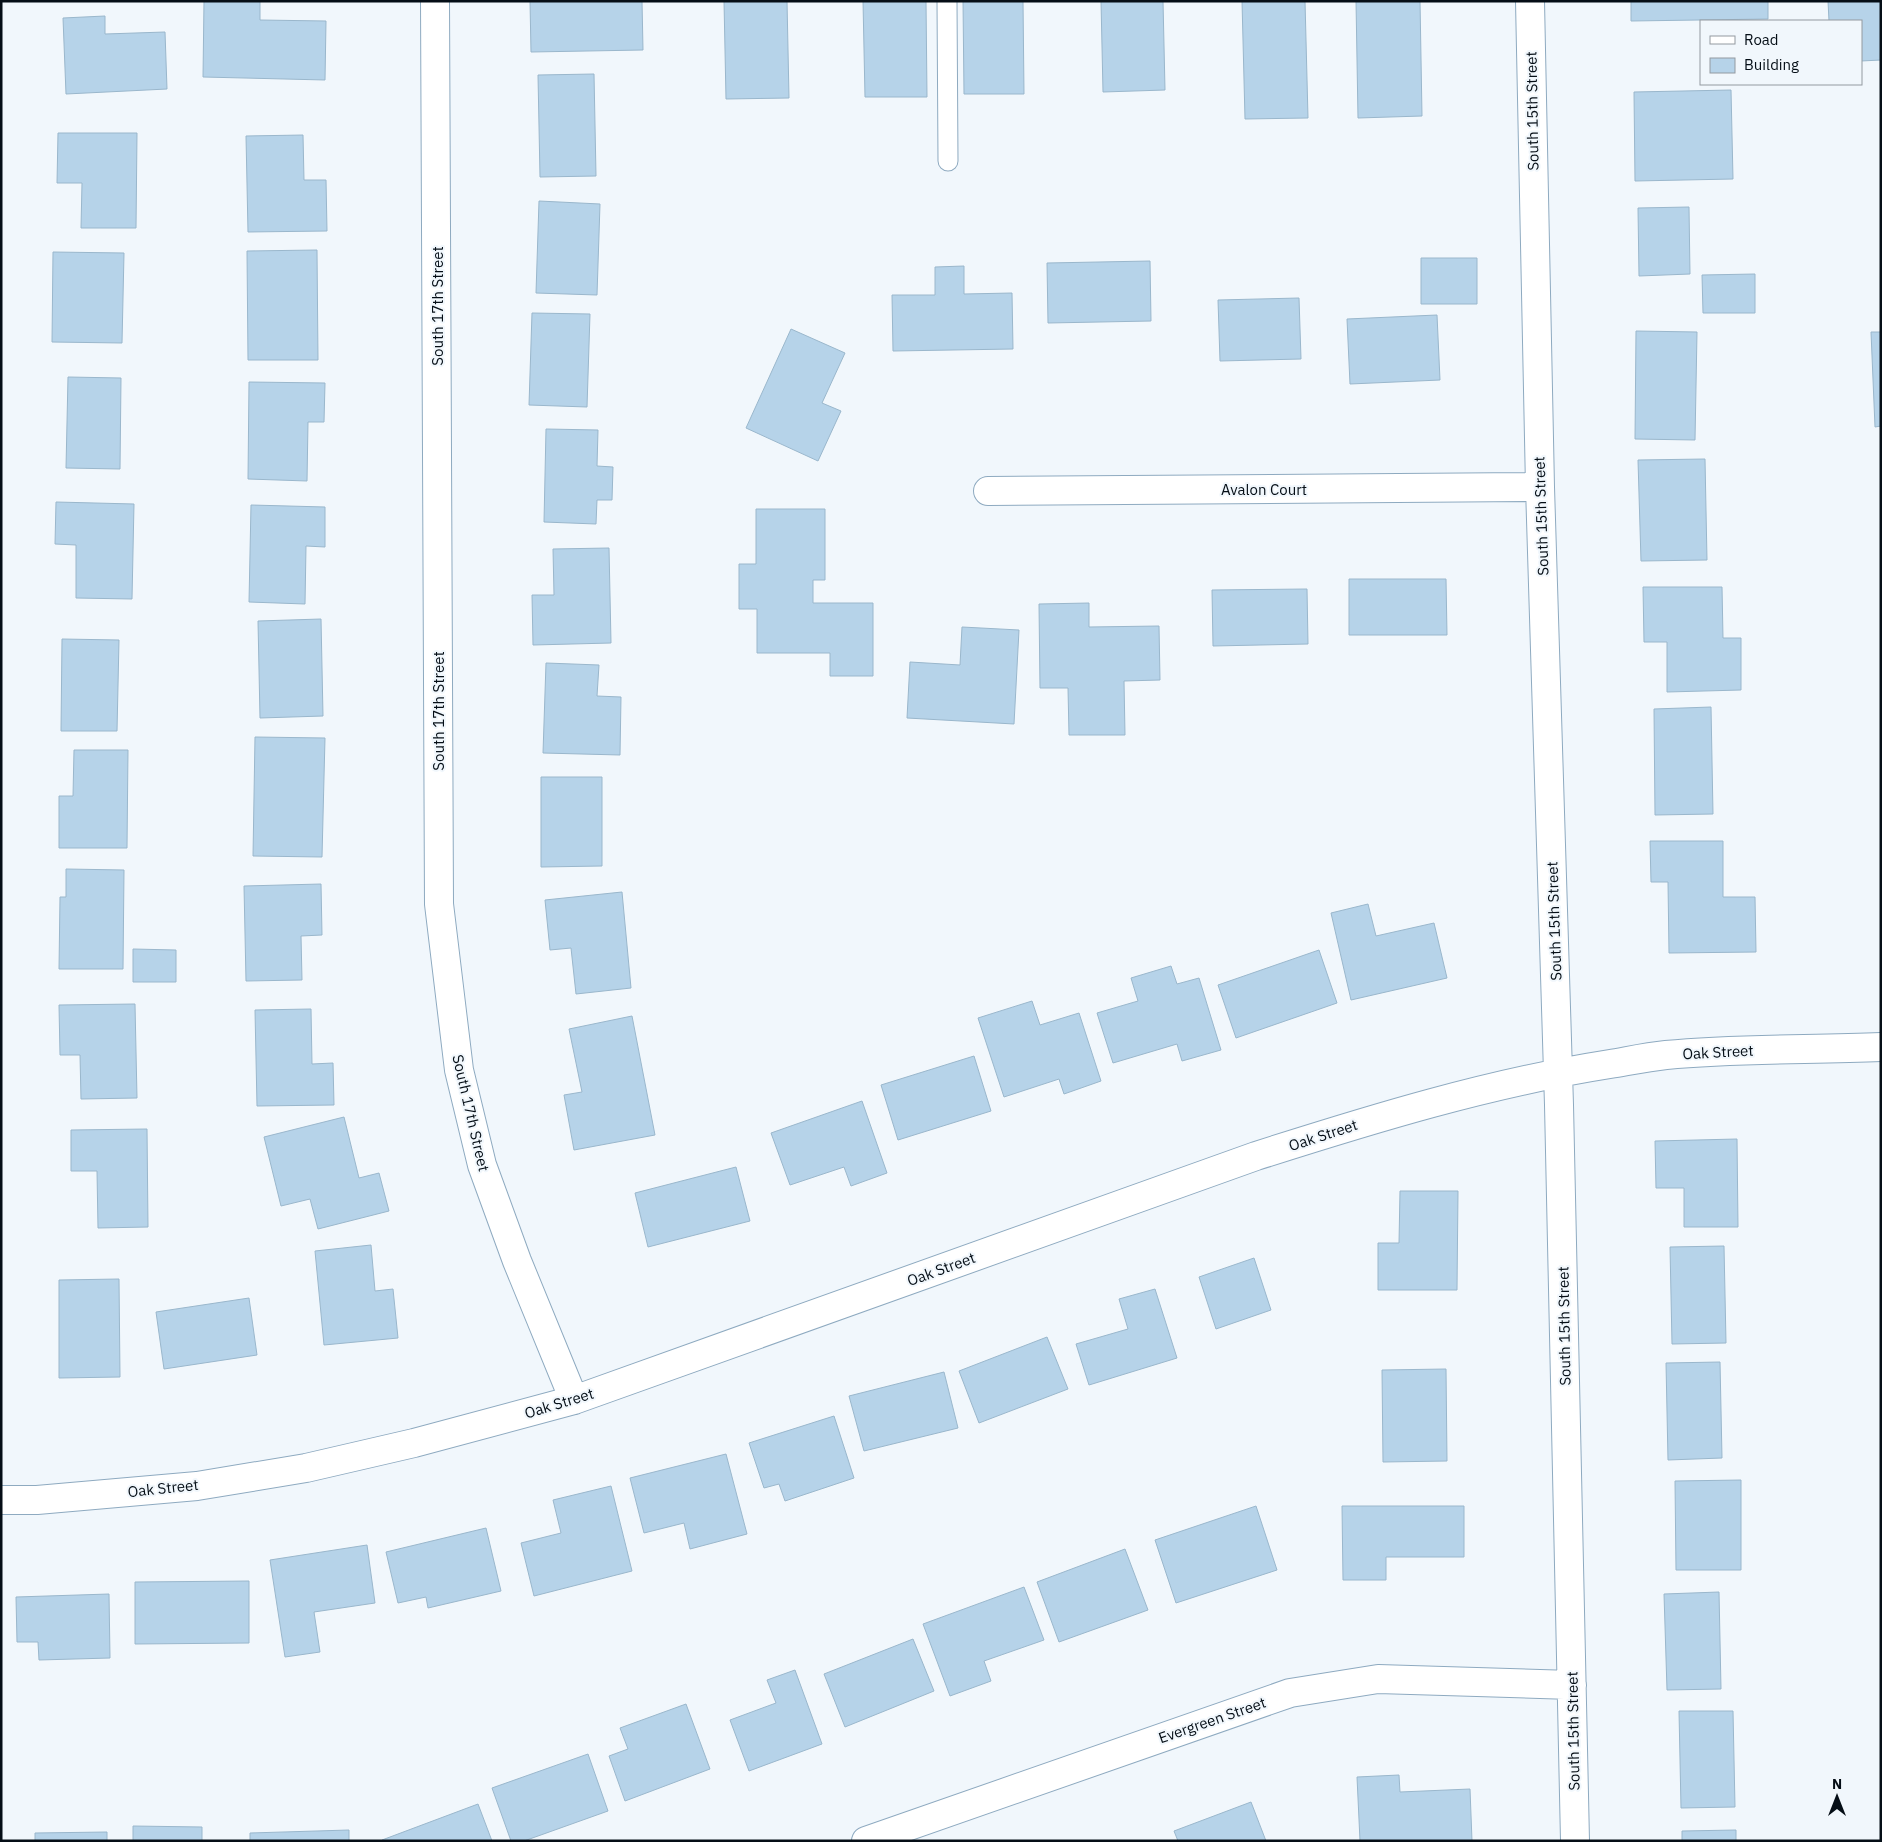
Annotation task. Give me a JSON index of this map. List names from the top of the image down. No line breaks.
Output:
{"streets":{"street":["South 15th Street","South 17th Street","Avalon Court","Oak Street","Evergreen Street"]},"crossings":[["South 15th Street","Avalon Court"],["South 15th Street","Oak Street"],["South 15th Street","Evergreen Street"],["South 17th Street","Oak Street"]],"legend":["Road","Building"],"north":"top"}
